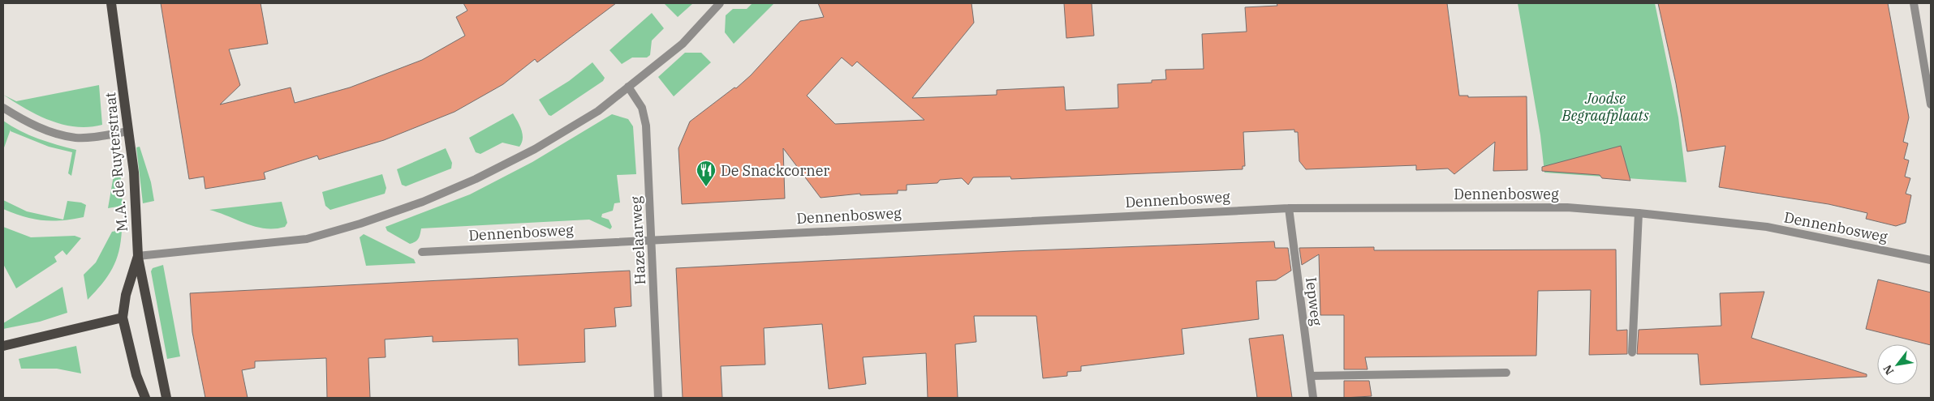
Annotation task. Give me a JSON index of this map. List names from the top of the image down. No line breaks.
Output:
{"streets":{"main road":["M.A. de Ruyterstraat"],"street":["Dennenbosweg","Hazelaarweg","Iepweg"]},"crossings":[["Dennenbosweg","Hazelaarweg"],["Dennenbosweg","Iepweg"]],"parks":["Joodse Begraafplaats"],"places":{"restaurant":["De Snackcorner"]},"north":"bottom left"}
